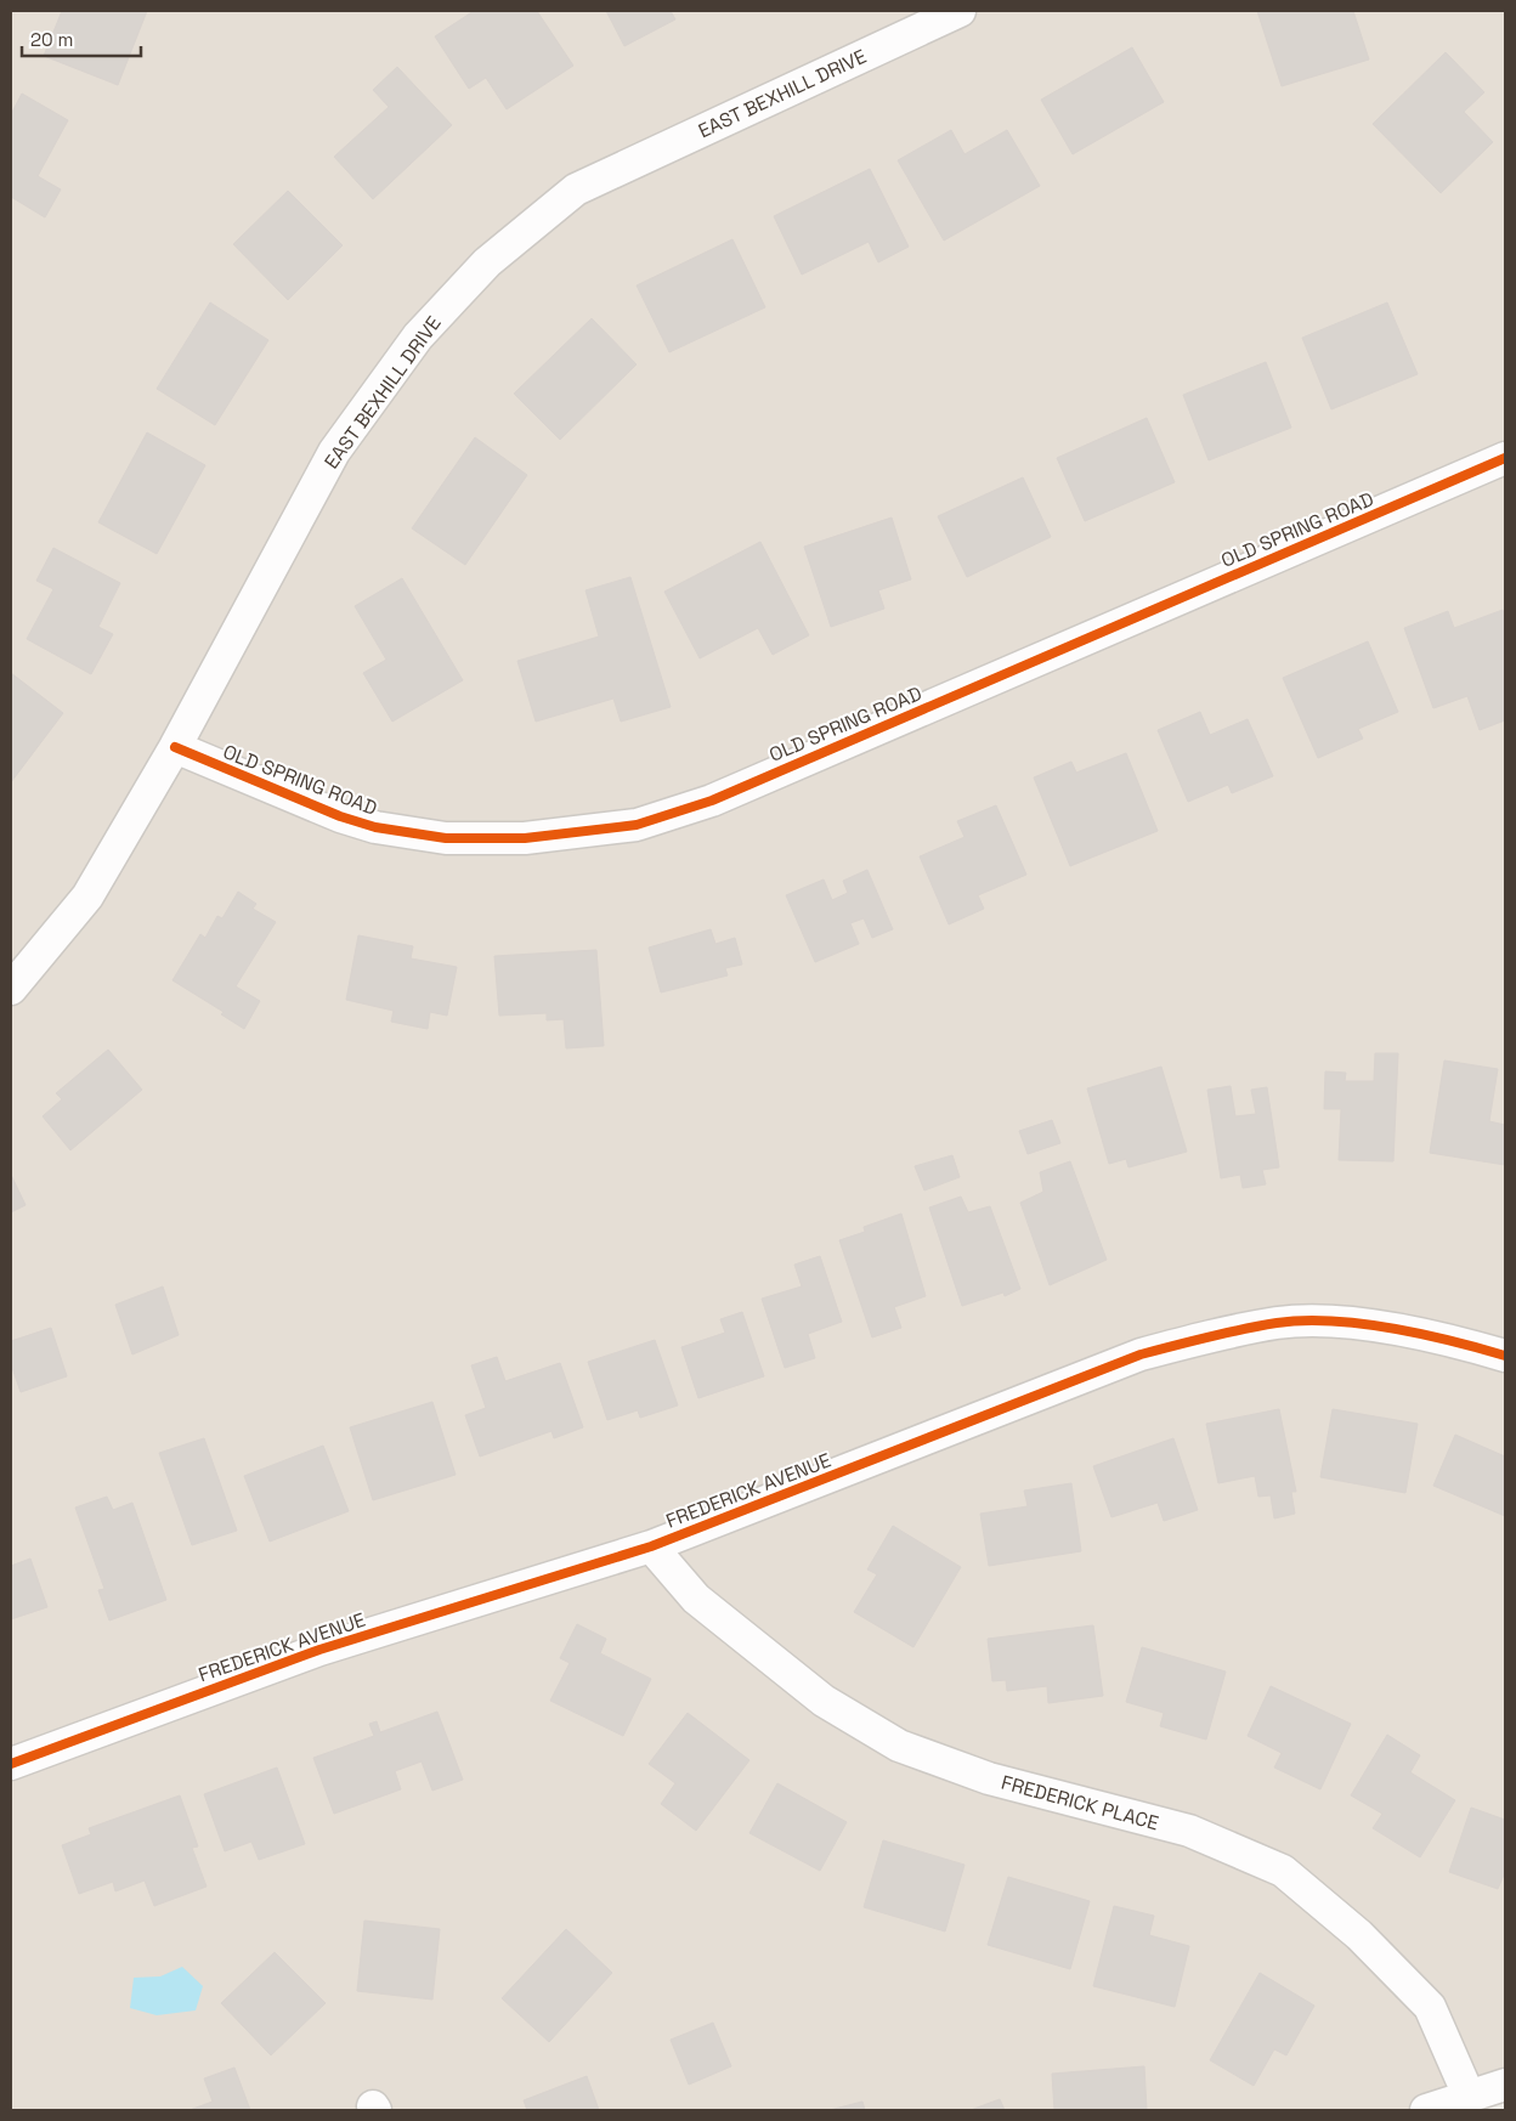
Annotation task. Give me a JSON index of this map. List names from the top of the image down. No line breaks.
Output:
{"streets":{"street":["EAST BEXHILL DRIVE","OLD SPRING ROAD","FREDERICK AVENUE","FREDERICK PLACE"]},"crossings":[["EAST BEXHILL DRIVE","OLD SPRING ROAD"],["FREDERICK AVENUE","FREDERICK PLACE"]],"scale_bar":"20 m"}
